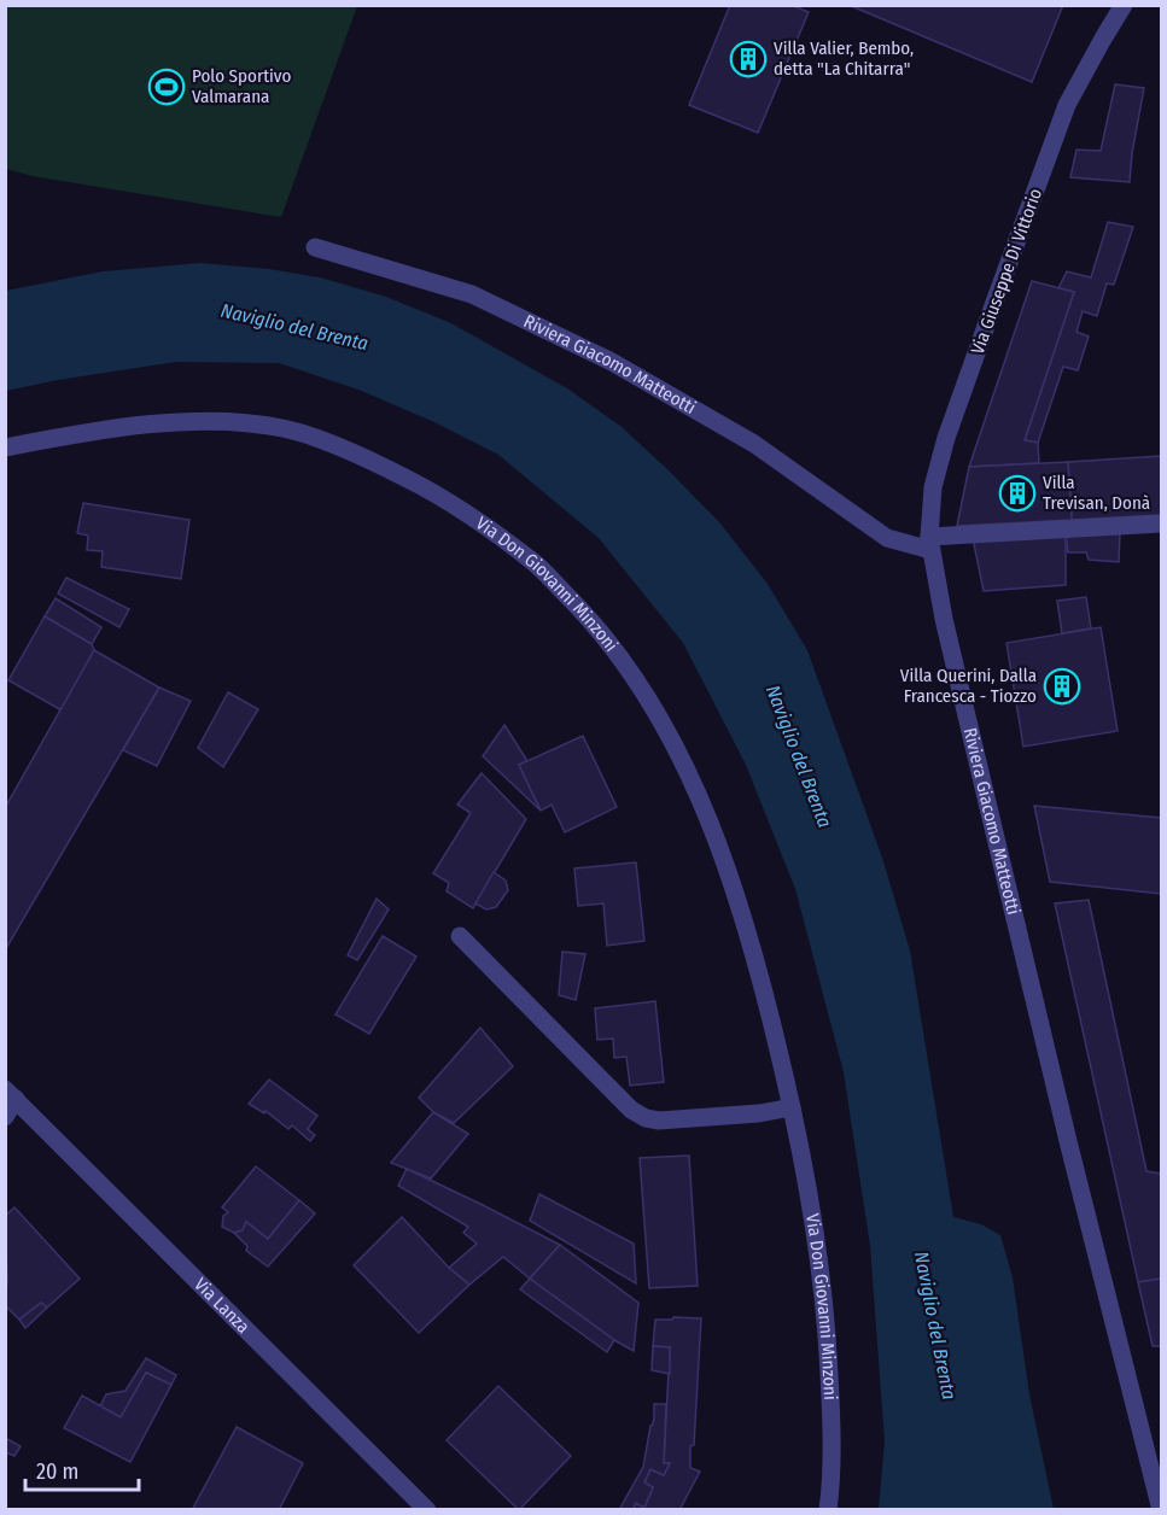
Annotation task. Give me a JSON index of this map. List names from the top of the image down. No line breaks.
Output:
{"streets":{"street":["Via Giuseppe Di Vittorio","Riviera Giacomo Matteotti","Via Don Giovanni Minzoni","Via Lanza"]},"crossings":[["Via Giuseppe Di Vittorio","Riviera Giacomo Matteotti"]],"water":["Naviglio del Brenta"],"places":{"building":["Villa Valier, Bembo, detta \"La Chitarra\"","Villa Trevisan, Donà","Villa Querini, Dalla Francesca - Tiozzo"],"sports":["Polo Sportivo Valmarana"]},"scale_bar":"20 m"}
